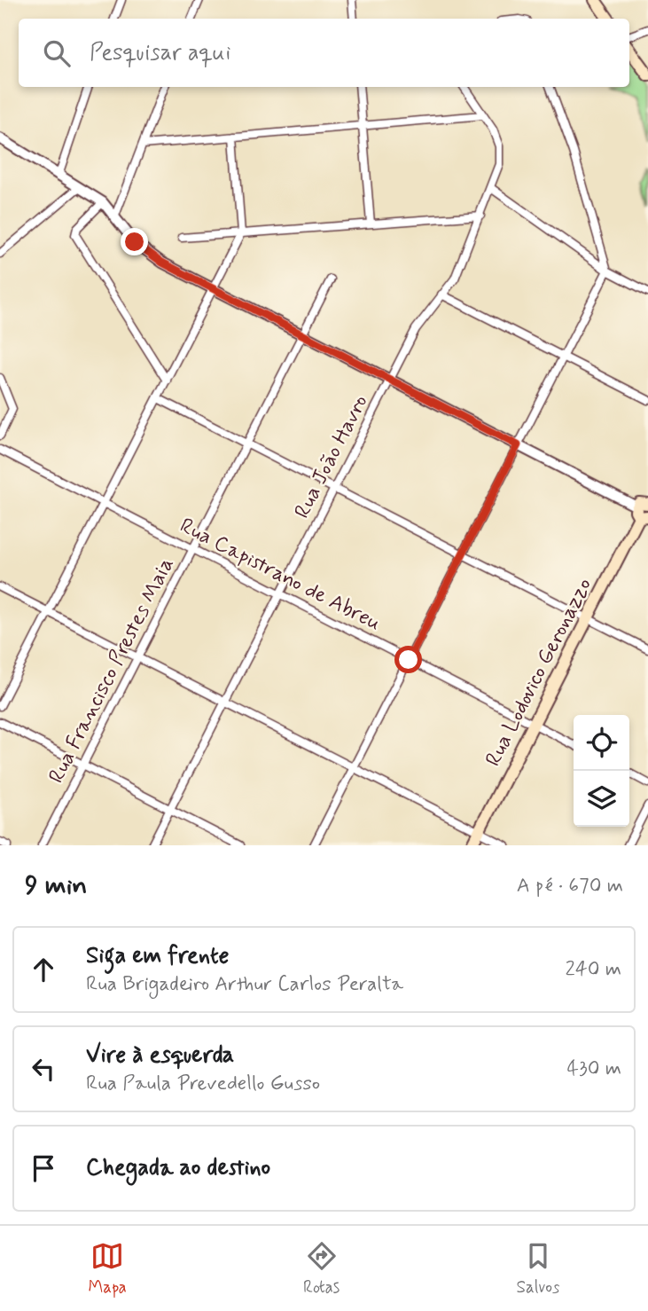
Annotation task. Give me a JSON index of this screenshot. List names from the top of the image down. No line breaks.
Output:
{"streets":{"main road":["Rua Lodovico Geronazzo"],"street":["Rua João Havro","Rua Capistrano de Abreu","Rua Francisco Prestes Maia"]},"crossings":[["Rua João Havro","Rua Capistrano de Abreu"],["Rua Capistrano de Abreu","Rua Francisco Prestes Maia"],["Rua Capistrano de Abreu","Rua Lodovico Geronazzo"]],"page":{"search":"Pesquisar aqui","heading":["9 min","A pé · 670 m"],"list":[["Siga em frente","Rua Brigadeiro Arthur Carlos Peralta","240 m"],["Vire à esquerda","Rua Paula Prevedello Gusso","430 m"],"Chegada ao destino"],"nav":["Mapa","Rotas","Salvos"]}}
